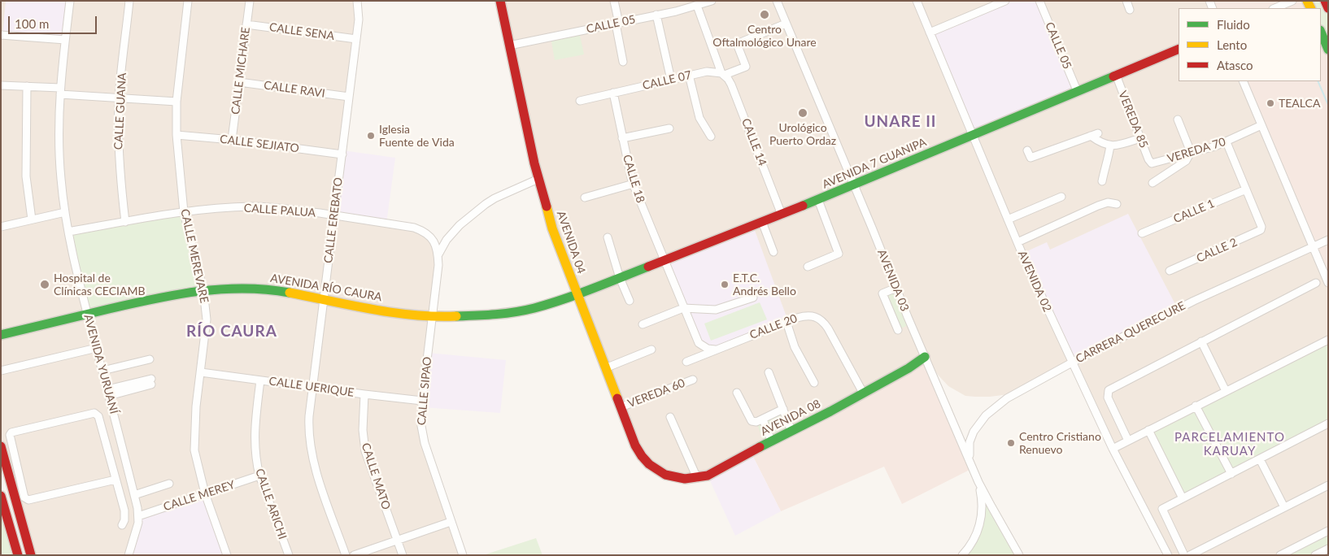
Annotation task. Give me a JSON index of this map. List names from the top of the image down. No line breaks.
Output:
{"streets":{"street":["CALLE 05","CALLE SENA","CALLE MICHARE","CALLE 07","CALLE RAVI","CALLE GUANA","VEREDA 85","CALLE 14","CALLE SEJIATO","VEREDA 70","AVENIDA 7 GUANIPA","CALLE 18","CALLE PALUA","CALLE 1","CALLE EREBATO","AVENIDA 04","CALLE 2","CALLE MEREVARE","AVENIDA 03","AVENIDA 02","AVENIDA RÍO CAURA","CALLE 20","CARRERA QUERECURE","AVENIDA YURUANÍ","CALLE UERIQUE","CALLE SIPAO","VEREDA 60","AVENIDA 08","CALLE MATO","CALLE MEREY","CALLE ARICHI"]},"crossings":[["CALLE 05","CALLE 14"],["CALLE 05","AVENIDA 7 GUANIPA"],["CALLE 05","AVENIDA 04"],["CALLE SENA","CALLE MICHARE"],["CALLE SENA","CALLE EREBATO"],["CALLE MICHARE","CALLE RAVI"],["CALLE MICHARE","CALLE SEJIATO"],["CALLE 07","CALLE 14"],["CALLE 07","CALLE 18"],["CALLE RAVI","CALLE EREBATO"],["CALLE GUANA","CALLE PALUA"],["VEREDA 85","VEREDA 70"],["VEREDA 85","AVENIDA 7 GUANIPA"],["CALLE 14","AVENIDA 7 GUANIPA"],["CALLE SEJIATO","CALLE EREBATO"],["CALLE SEJIATO","CALLE MEREVARE"],["AVENIDA 7 GUANIPA","CALLE 18"],["AVENIDA 7 GUANIPA","AVENIDA 04"],["AVENIDA 7 GUANIPA","AVENIDA 03"],["AVENIDA 7 GUANIPA","AVENIDA 02"],["AVENIDA 7 GUANIPA","AVENIDA RÍO CAURA"],["CALLE PALUA","CALLE EREBATO"],["CALLE PALUA","CALLE MEREVARE"],["CALLE PALUA","AVENIDA YURUANÍ"],["CALLE PALUA","CALLE SIPAO"],["CALLE 1","CALLE 2"],["CALLE EREBATO","AVENIDA RÍO CAURA"],["CALLE EREBATO","CALLE UERIQUE"],["AVENIDA 04","AVENIDA RÍO CAURA"],["AVENIDA 04","VEREDA 60"],["AVENIDA 04","AVENIDA 08"],["CALLE MEREVARE","AVENIDA RÍO CAURA"],["CALLE MEREVARE","CALLE UERIQUE"],["CALLE MEREVARE","CALLE MEREY"],["AVENIDA 03","CARRERA QUERECURE"],["AVENIDA 03","AVENIDA 08"],["AVENIDA 02","CARRERA QUERECURE"],["AVENIDA RÍO CAURA","AVENIDA YURUANÍ"],["AVENIDA RÍO CAURA","CALLE SIPAO"],["CALLE 20","AVENIDA 08"],["AVENIDA YURUANÍ","CALLE MEREY"],["CALLE UERIQUE","CALLE SIPAO"],["CALLE UERIQUE","CALLE MATO"],["CALLE UERIQUE","CALLE ARICHI"],["CALLE MEREY","CALLE ARICHI"]],"districts":["UNARE II","RÍO CAURA","PARCELAMIENTO KARUAY"],"places":["Centro Oftalmológico Unare","TEALCA","Urológico Puerto Ordaz","Iglesia Fuente de Vida","Hospital de Clínicas CECIAMB","E.T.C. Andrés Bello","Centro Cristiano Renuevo"],"legend":["Fluido","Lento","Atasco"],"scale_bar":"100 m"}
